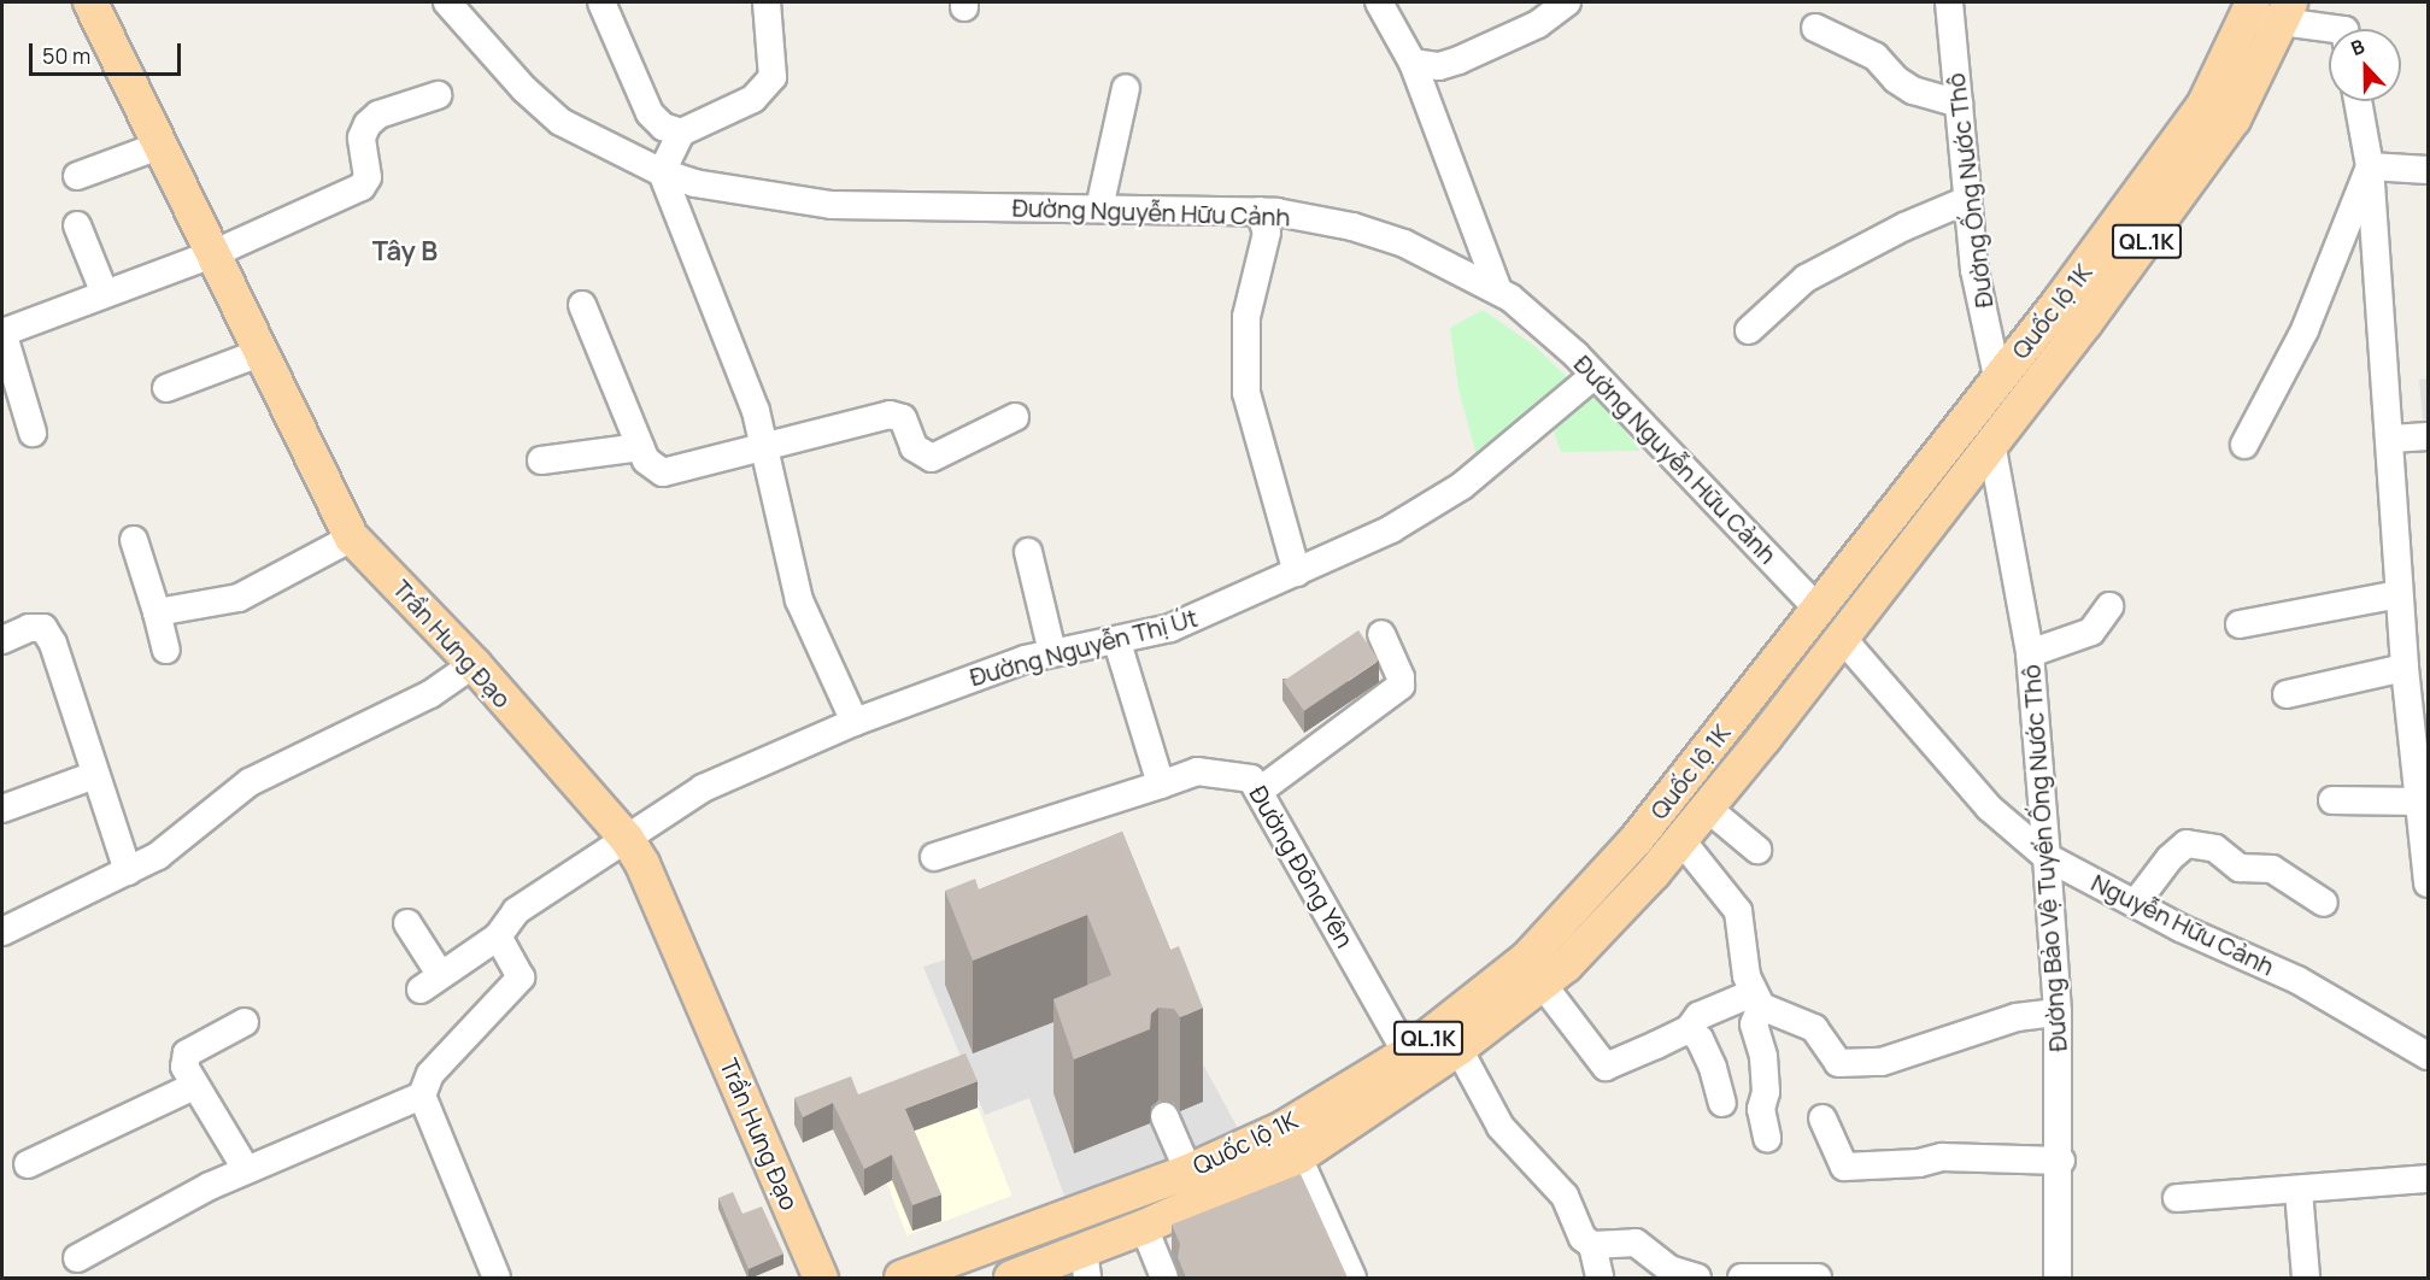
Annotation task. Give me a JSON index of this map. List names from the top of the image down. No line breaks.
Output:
{"streets":{"main road":["QL.1K","Quốc lộ 1K","Trần Hưng Đạo"],"street":["Đường Ống Nước Thô","Đường Nguyễn Hữu Cảnh","Đường Nguyễn Thị Út","Đường Bảo Vệ Tuyến Ống Nước Thô","Đường Đông Yên","Nguyễn Hữu Cảnh"]},"crossings":[["Đường Ống Nước Thô","Quốc lộ 1K"],["Đường Nguyễn Hữu Cảnh","Quốc lộ 1K"],["Đường Nguyễn Hữu Cảnh","Đường Nguyễn Thị Út"],["Quốc lộ 1K","Đường Bảo Vệ Tuyến Ống Nước Thô"],["Quốc lộ 1K","Đường Đông Yên"],["Quốc lộ 1K","Nguyễn Hữu Cảnh"],["Trần Hưng Đạo","Đường Nguyễn Thị Út"],["Đường Bảo Vệ Tuyến Ống Nước Thô","Nguyễn Hữu Cảnh"]],"districts":["Tây B"],"scale_bar":"50 m","north":"top"}
